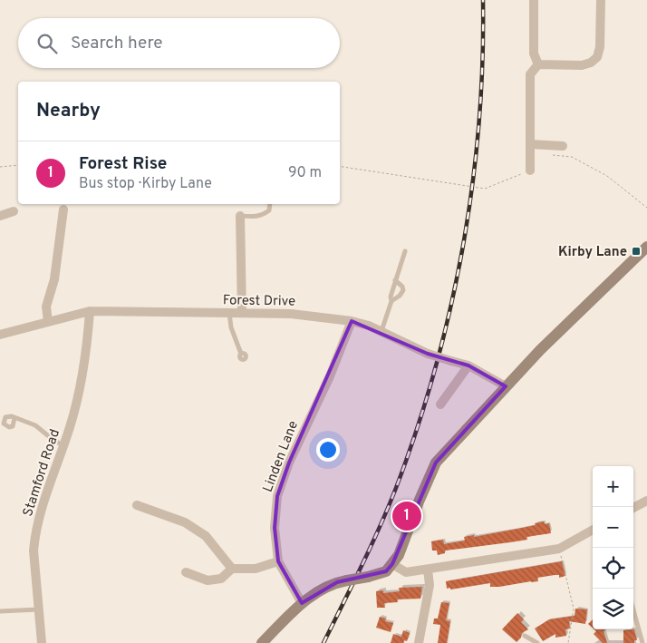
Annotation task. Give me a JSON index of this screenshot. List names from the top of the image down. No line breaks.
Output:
{"streets":{"street":["Forest Drive","Linden Lane","Stamford Road"]},"crossings":[["Forest Drive","Linden Lane"],["Forest Drive","Stamford Road"]],"places":{"transit":["Kirby Lane"]},"page":{"search":"Search here","heading":"Nearby","list":[{"mark":"1","name":"Forest Rise","note":"Bus stop · Kirby Lane","value":"90 m"}],"map_buttons":["+","−"],"pins":"1"}}
